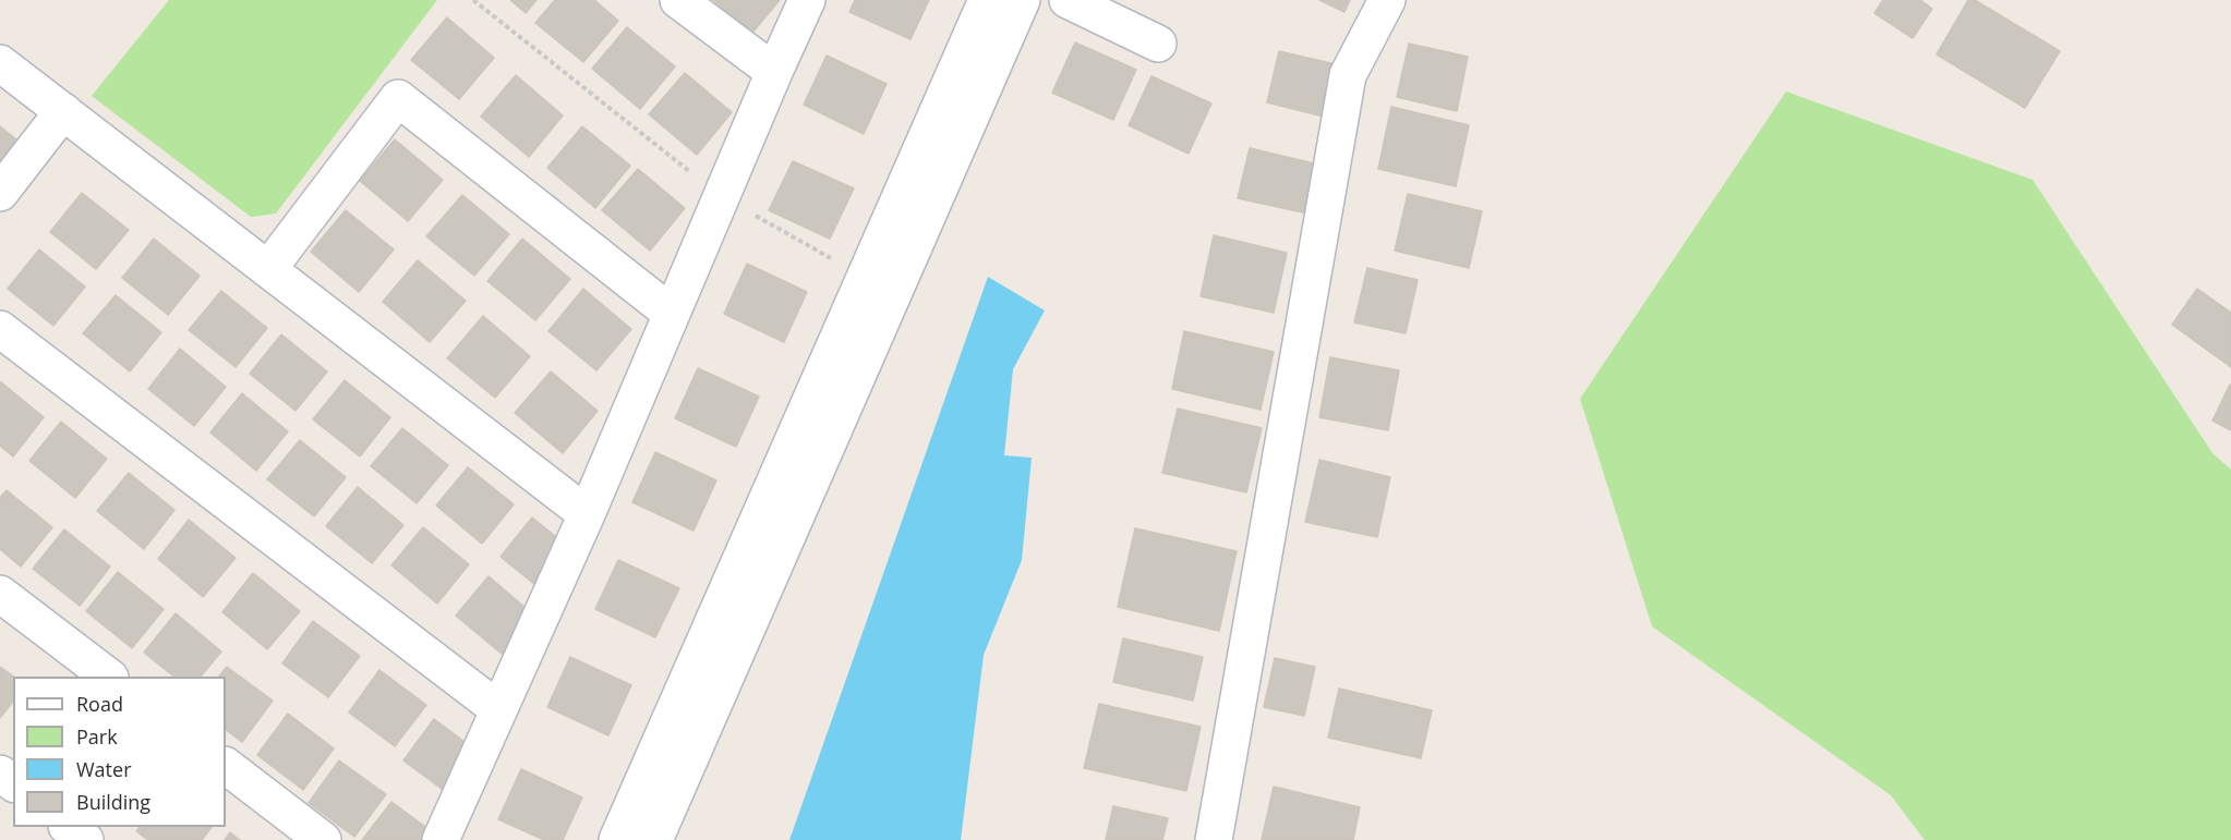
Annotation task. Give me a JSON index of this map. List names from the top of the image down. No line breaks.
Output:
{"legend":["Road","Park","Water","Building"]}
